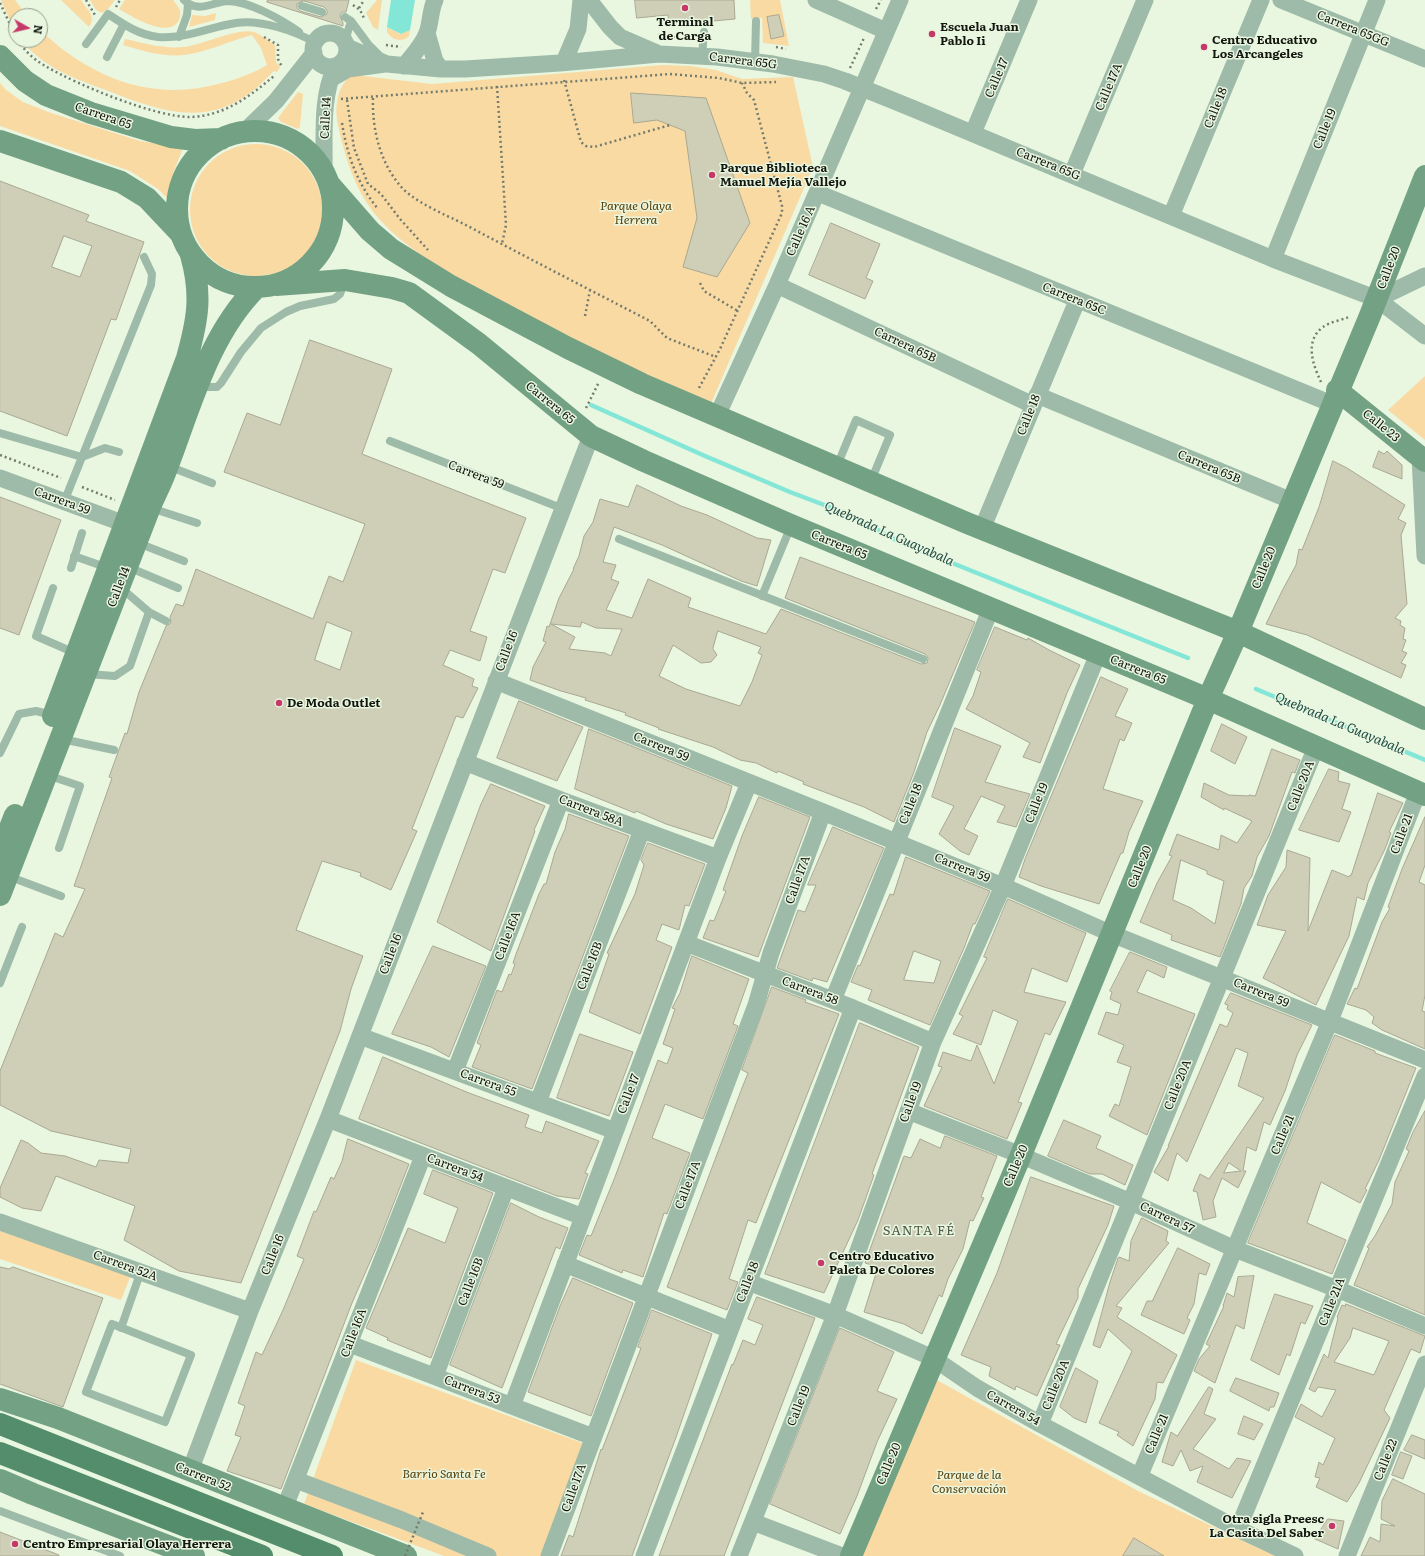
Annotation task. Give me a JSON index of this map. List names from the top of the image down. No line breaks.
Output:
{"streets":{"street":["Carrera 65GG","Carrera 65G","Calle 17","Calle 17A","Calle 18","Carrera 65","Calle 14","Calle 19","Calle 16 A","Calle 20","Carrera 65C","Carrera 65B","Calle 23","Carrera 59","Calle 16","Calle 20A","Carrera 58A","Calle 21","Calle 16A","Calle 16B","Carrera 58","Carrera 55","Carrera 54","Carrera 57","Carrera 52A","Calle 21A","Carrera 53","Calle 22","Carrera 52"]},"crossings":[["Carrera 65GG","Calle 19"],["Carrera 65G","Calle 17"],["Carrera 65G","Calle 17A"],["Carrera 65G","Calle 18"],["Carrera 65G","Calle 14"],["Carrera 65G","Calle 19"],["Carrera 65G","Calle 16 A"],["Carrera 65G","Calle 20"],["Calle 17","Carrera 59"],["Calle 17","Carrera 58A"],["Calle 17","Carrera 58"],["Calle 17","Carrera 55"],["Calle 17","Carrera 54"],["Calle 17","Carrera 53"],["Calle 17A","Carrera 59"],["Calle 17A","Carrera 58"],["Calle 17A","Carrera 53"],["Calle 18","Carrera 65"],["Calle 18","Carrera 65C"],["Calle 18","Carrera 65B"],["Calle 18","Carrera 59"],["Calle 18","Carrera 58"],["Calle 18","Carrera 54"],["Carrera 65","Calle 14"],["Carrera 65","Calle 19"],["Carrera 65","Calle 20"],["Carrera 65","Calle 16"],["Carrera 65","Calle 20A"],["Carrera 65","Calle 21"],["Calle 14","Carrera 59"],["Calle 19","Carrera 59"],["Calle 19","Carrera 58"],["Calle 19","Carrera 54"],["Calle 19","Carrera 57"],["Calle 16 A","Carrera 65C"],["Calle 16 A","Carrera 65B"],["Calle 20","Carrera 65C"],["Calle 20","Carrera 65B"],["Calle 20","Calle 23"],["Calle 20","Carrera 59"],["Calle 20","Carrera 54"],["Calle 20","Carrera 57"],["Carrera 65C","Calle 23"],["Carrera 59","Calle 16"],["Carrera 59","Calle 20A"],["Carrera 59","Calle 21"],["Calle 16","Carrera 58A"],["Calle 16","Carrera 55"],["Calle 16","Carrera 54"],["Calle 16","Carrera 52A"],["Calle 16","Carrera 52"],["Calle 20A","Carrera 54"],["Calle 20A","Carrera 57"],["Carrera 58A","Calle 16A"],["Carrera 58A","Calle 16B"],["Calle 21","Carrera 54"],["Calle 21","Carrera 57"],["Calle 16A","Carrera 55"],["Calle 16A","Carrera 54"],["Calle 16A","Carrera 53"],["Calle 16A","Carrera 52"],["Calle 16B","Carrera 55"],["Calle 16B","Carrera 54"],["Calle 16B","Carrera 53"],["Carrera 54","Calle 21A"],["Carrera 57","Calle 21A"]],"districts":["SANTA FÉ"],"water":["Quebrada La Guayabala"],"parks":["Parque Olaya Herrera","Barrio Santa Fe","Parque de la Conservación"],"places":["Terminal de Carga","Escuela Juan Pablo Ii","Centro Educativo Los Arcangeles","Parque Biblioteca Manuel Mejía Vallejo","De Moda Outlet","Centro Educativo Paleta De Colores","Otra sigla Preesc La Casita Del Saber","Centro Empresarial Olaya Herrera"],"north":"right"}
